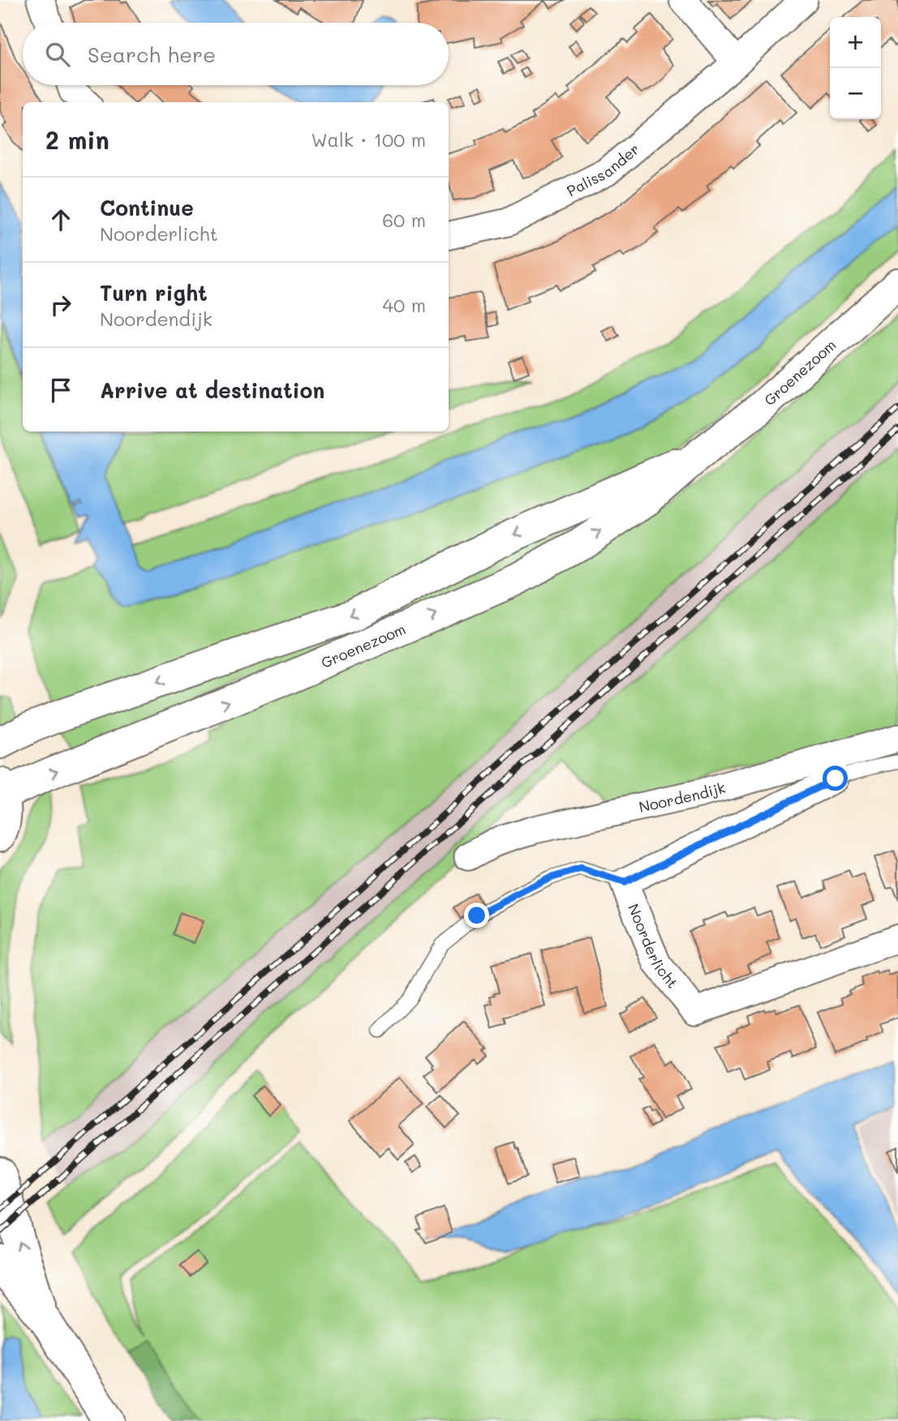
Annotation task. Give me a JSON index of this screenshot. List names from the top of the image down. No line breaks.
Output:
{"streets":{"street":["Palissander","Groenezoom","Noordendijk","Noorderlicht"]},"page":{"map_buttons":["+","−"],"search":"Search here","heading":["2 min","Walk · 100 m"],"list":[["Continue","Noorderlicht","60 m"],["Turn right","Noordendijk","40 m"],"Arrive at destination"]}}
